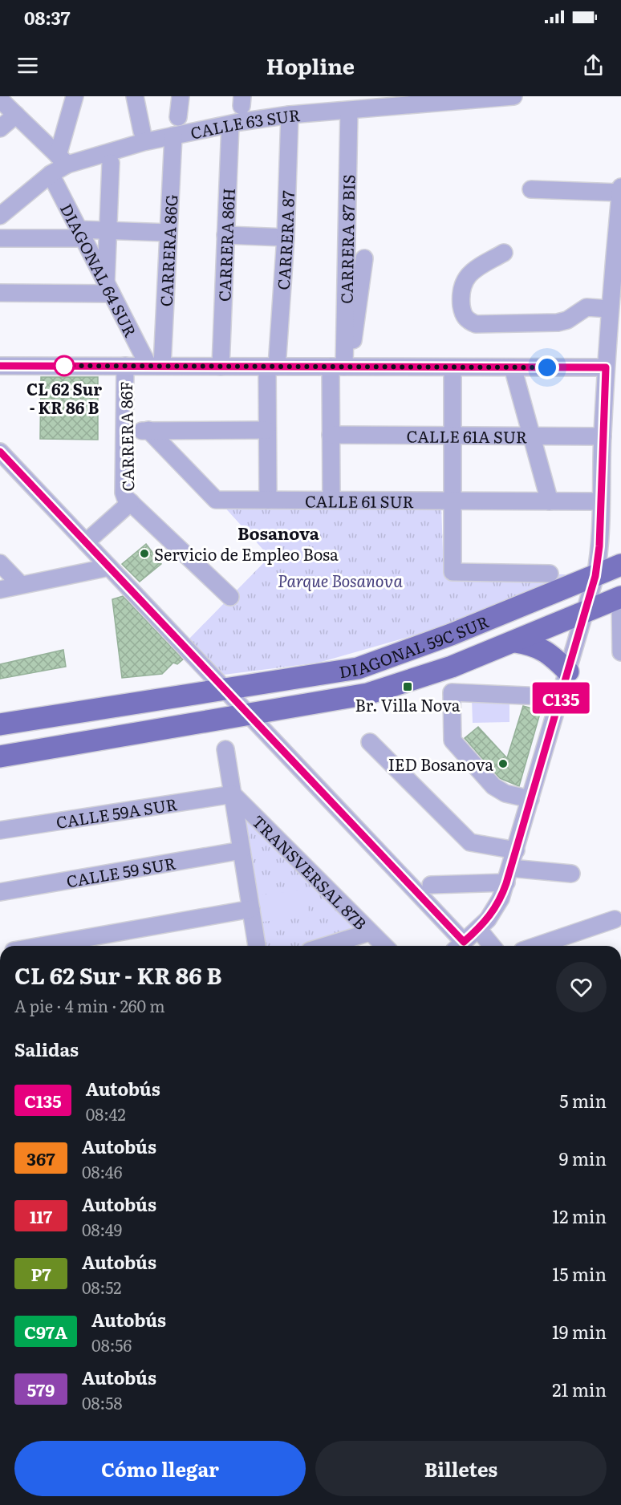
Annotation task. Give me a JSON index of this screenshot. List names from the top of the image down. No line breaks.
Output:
{"streets":{"main road":["DIAGONAL 59C SUR"],"street":["CALLE 63 SUR","CARRERA 87 BIS","CARRERA 87","CARRERA 86H","CARRERA 86G","DIAGONAL 64 SUR","CALLE 61A SUR","CARRERA 86F","CALLE 61 SUR","CALLE 59A SUR","CALLE 59 SUR","TRANSVERSAL 87B"]},"crossings":[["CALLE 63 SUR","CARRERA 87 BIS"],["CALLE 63 SUR","CARRERA 87"],["CALLE 63 SUR","CARRERA 86H"],["CALLE 63 SUR","CARRERA 86G"],["CALLE 63 SUR","DIAGONAL 64 SUR"],["CARRERA 87 BIS","CALLE 61A SUR"],["CARRERA 87 BIS","CALLE 61 SUR"],["CARRERA 87","CALLE 61 SUR"],["CARRERA 86G","DIAGONAL 64 SUR"],["CALLE 59A SUR","TRANSVERSAL 87B"]],"districts":["Bosanova"],"parks":["Parque Bosanova"],"places":{"other":["CL 62 Sur - KR 86 B","Servicio de Empleo Bosa","IED Bosanova"],"transit":["Br. Villa Nova"]},"lines":["bus line C135"],"page":{"status":"08:37","header":"Hopline","on_map":"C135","heading":[["CL 62 Sur - KR 86 B","A pie · 4 min · 260 m"],"Salidas"],"list":[{"mark":"C135","name":"Autobús","note":"08:42","value":"5 min"},{"mark":"367","name":"Autobús","note":"08:46","value":"9 min"},{"mark":"117","name":"Autobús","note":"08:49","value":"12 min"},{"mark":"P7","name":"Autobús","note":"08:52","value":"15 min"},{"mark":"C97A","name":"Autobús","note":"08:56","value":"19 min"},{"mark":"579","name":"Autobús","note":"08:58","value":"21 min"}],"buttons":["Cómo llegar","Billetes"]}}
